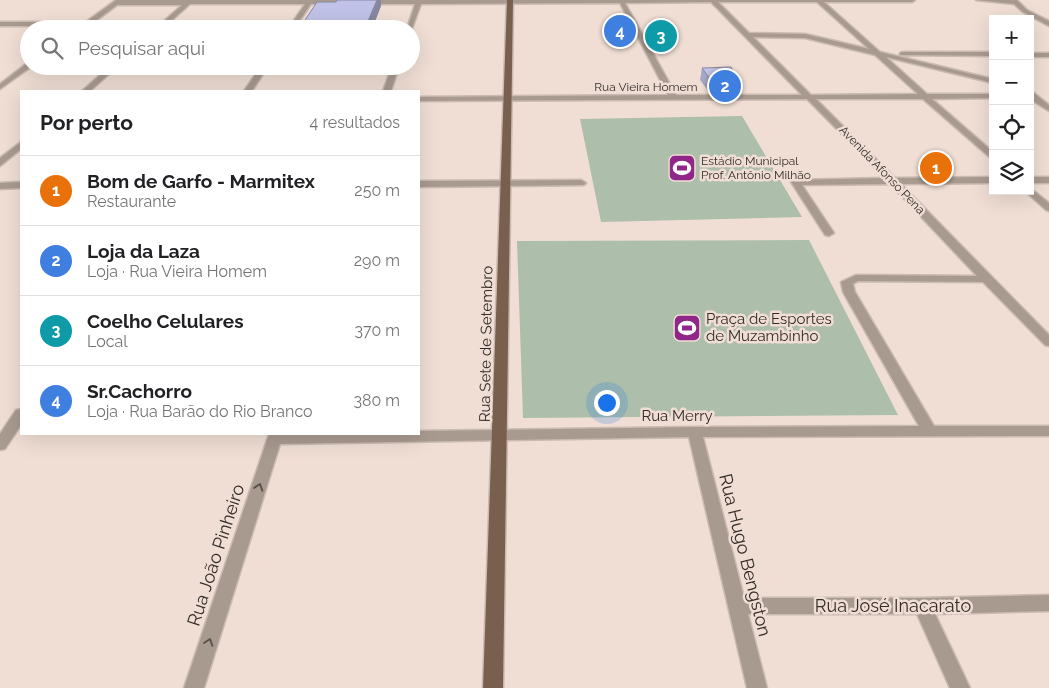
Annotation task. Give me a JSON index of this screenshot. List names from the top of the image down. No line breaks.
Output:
{"streets":{"main road":["Rua Sete de Setembro"],"street":["Rua Vieira Homem","Avenida Afonso Pena","Rua Merry","Rua João Pinheiro","Rua Hugo Bengston","Rua José Inacarato"]},"crossings":[["Rua Vieira Homem","Avenida Afonso Pena"],["Rua Vieira Homem","Rua Sete de Setembro"],["Rua Sete de Setembro","Rua Merry"],["Rua Merry","Rua João Pinheiro"],["Rua Merry","Rua Hugo Bengston"],["Rua Hugo Bengston","Rua José Inacarato"]],"one_way":["Rua João Pinheiro"],"places":{"sports":["Estádio Municipal Prof. Antônio Milhão","Praça de Esportes de Muzambinho"]},"page":{"pins":["4","3","2","1"],"map_buttons":["+","−"],"search":"Pesquisar aqui","heading":["Por perto","4 resultados"],"list":[{"mark":"1","name":"Bom de Garfo - Marmitex","note":"Restaurante","value":"250 m"},{"mark":"2","name":"Loja da Laza","note":"Loja · Rua Vieira Homem","value":"290 m"},{"mark":"3","name":"Coelho Celulares","note":"Local","value":"370 m"},{"mark":"4","name":"Sr.Cachorro","note":"Loja · Rua Barão do Rio Branco","value":"380 m"}]}}
